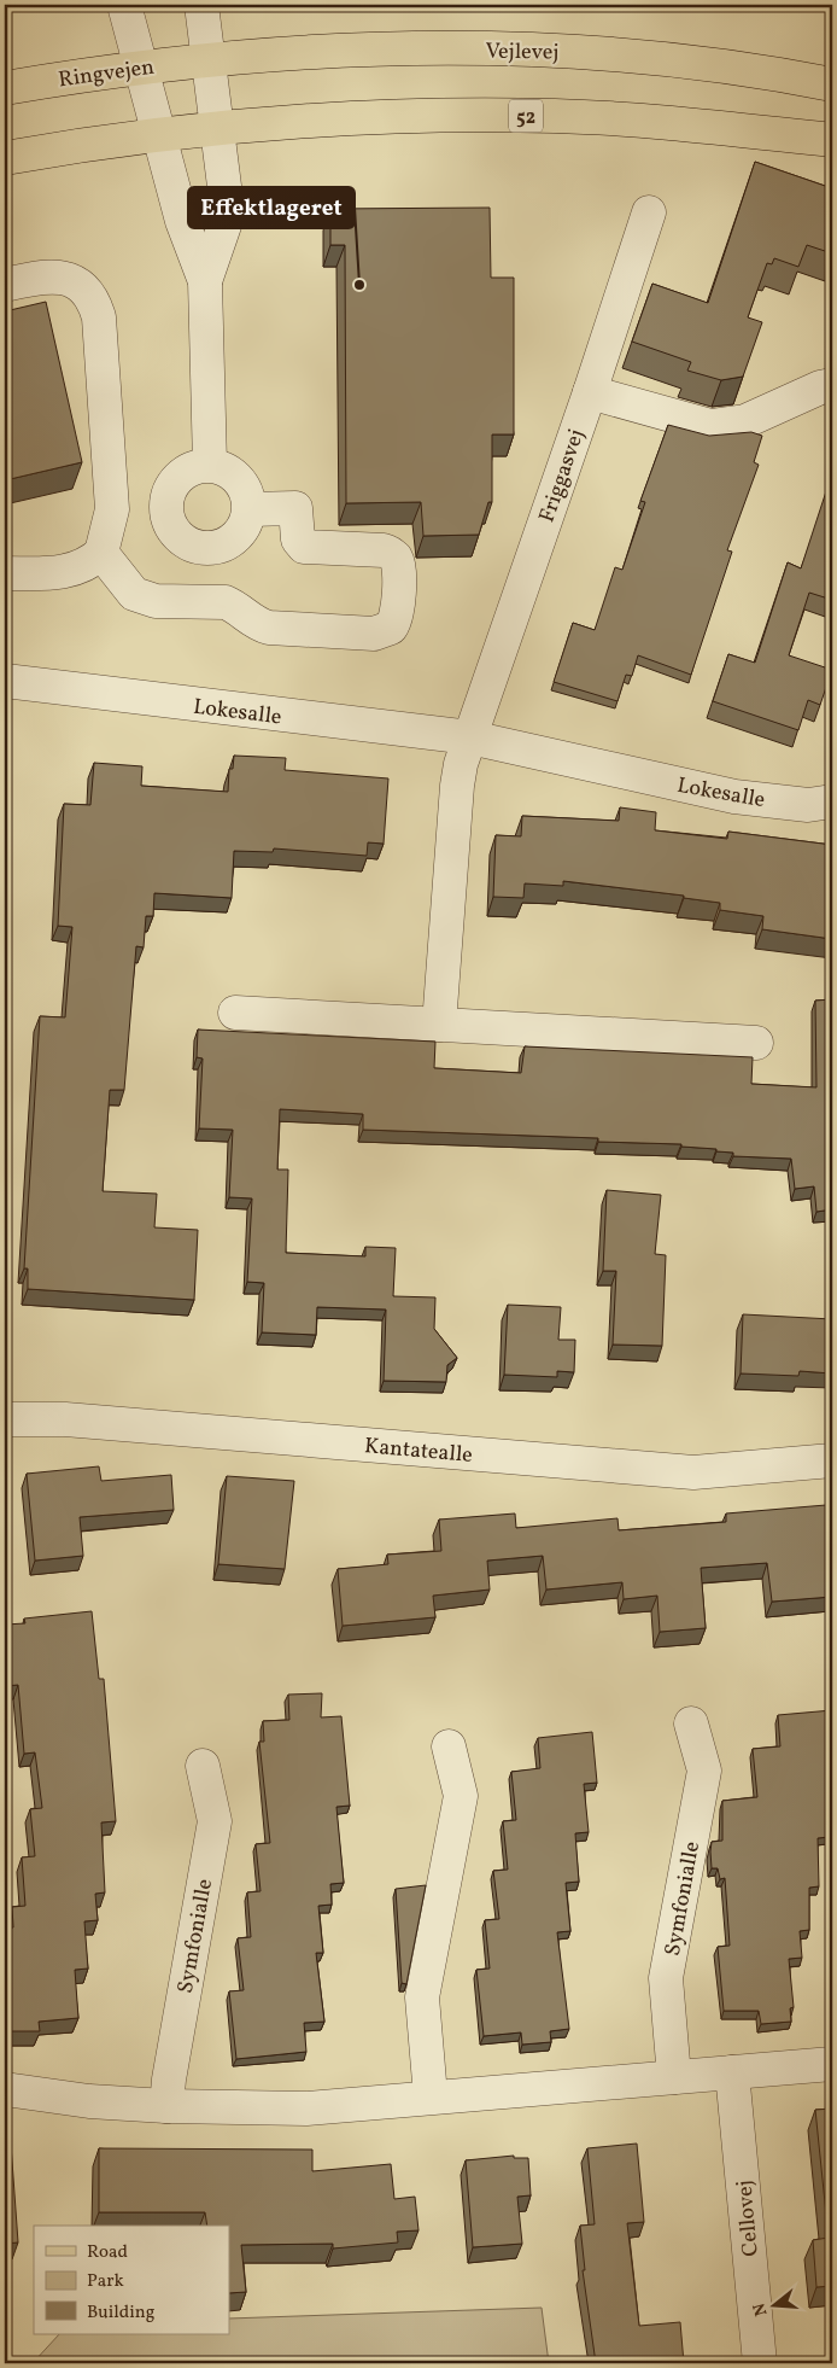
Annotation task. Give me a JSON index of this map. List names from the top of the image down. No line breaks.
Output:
{"streets":{"main road":["Vejlevej","Ringvejen","52"],"street":["Friggasvej","Lokesalle","Kantatealle","Symfonialle","Cellovej"]},"crossings":[["Vejlevej","Ringvejen"],["Friggasvej","Lokesalle"]],"places":["Effektlageret"],"legend":["Road","Park","Building"],"north":"left"}
